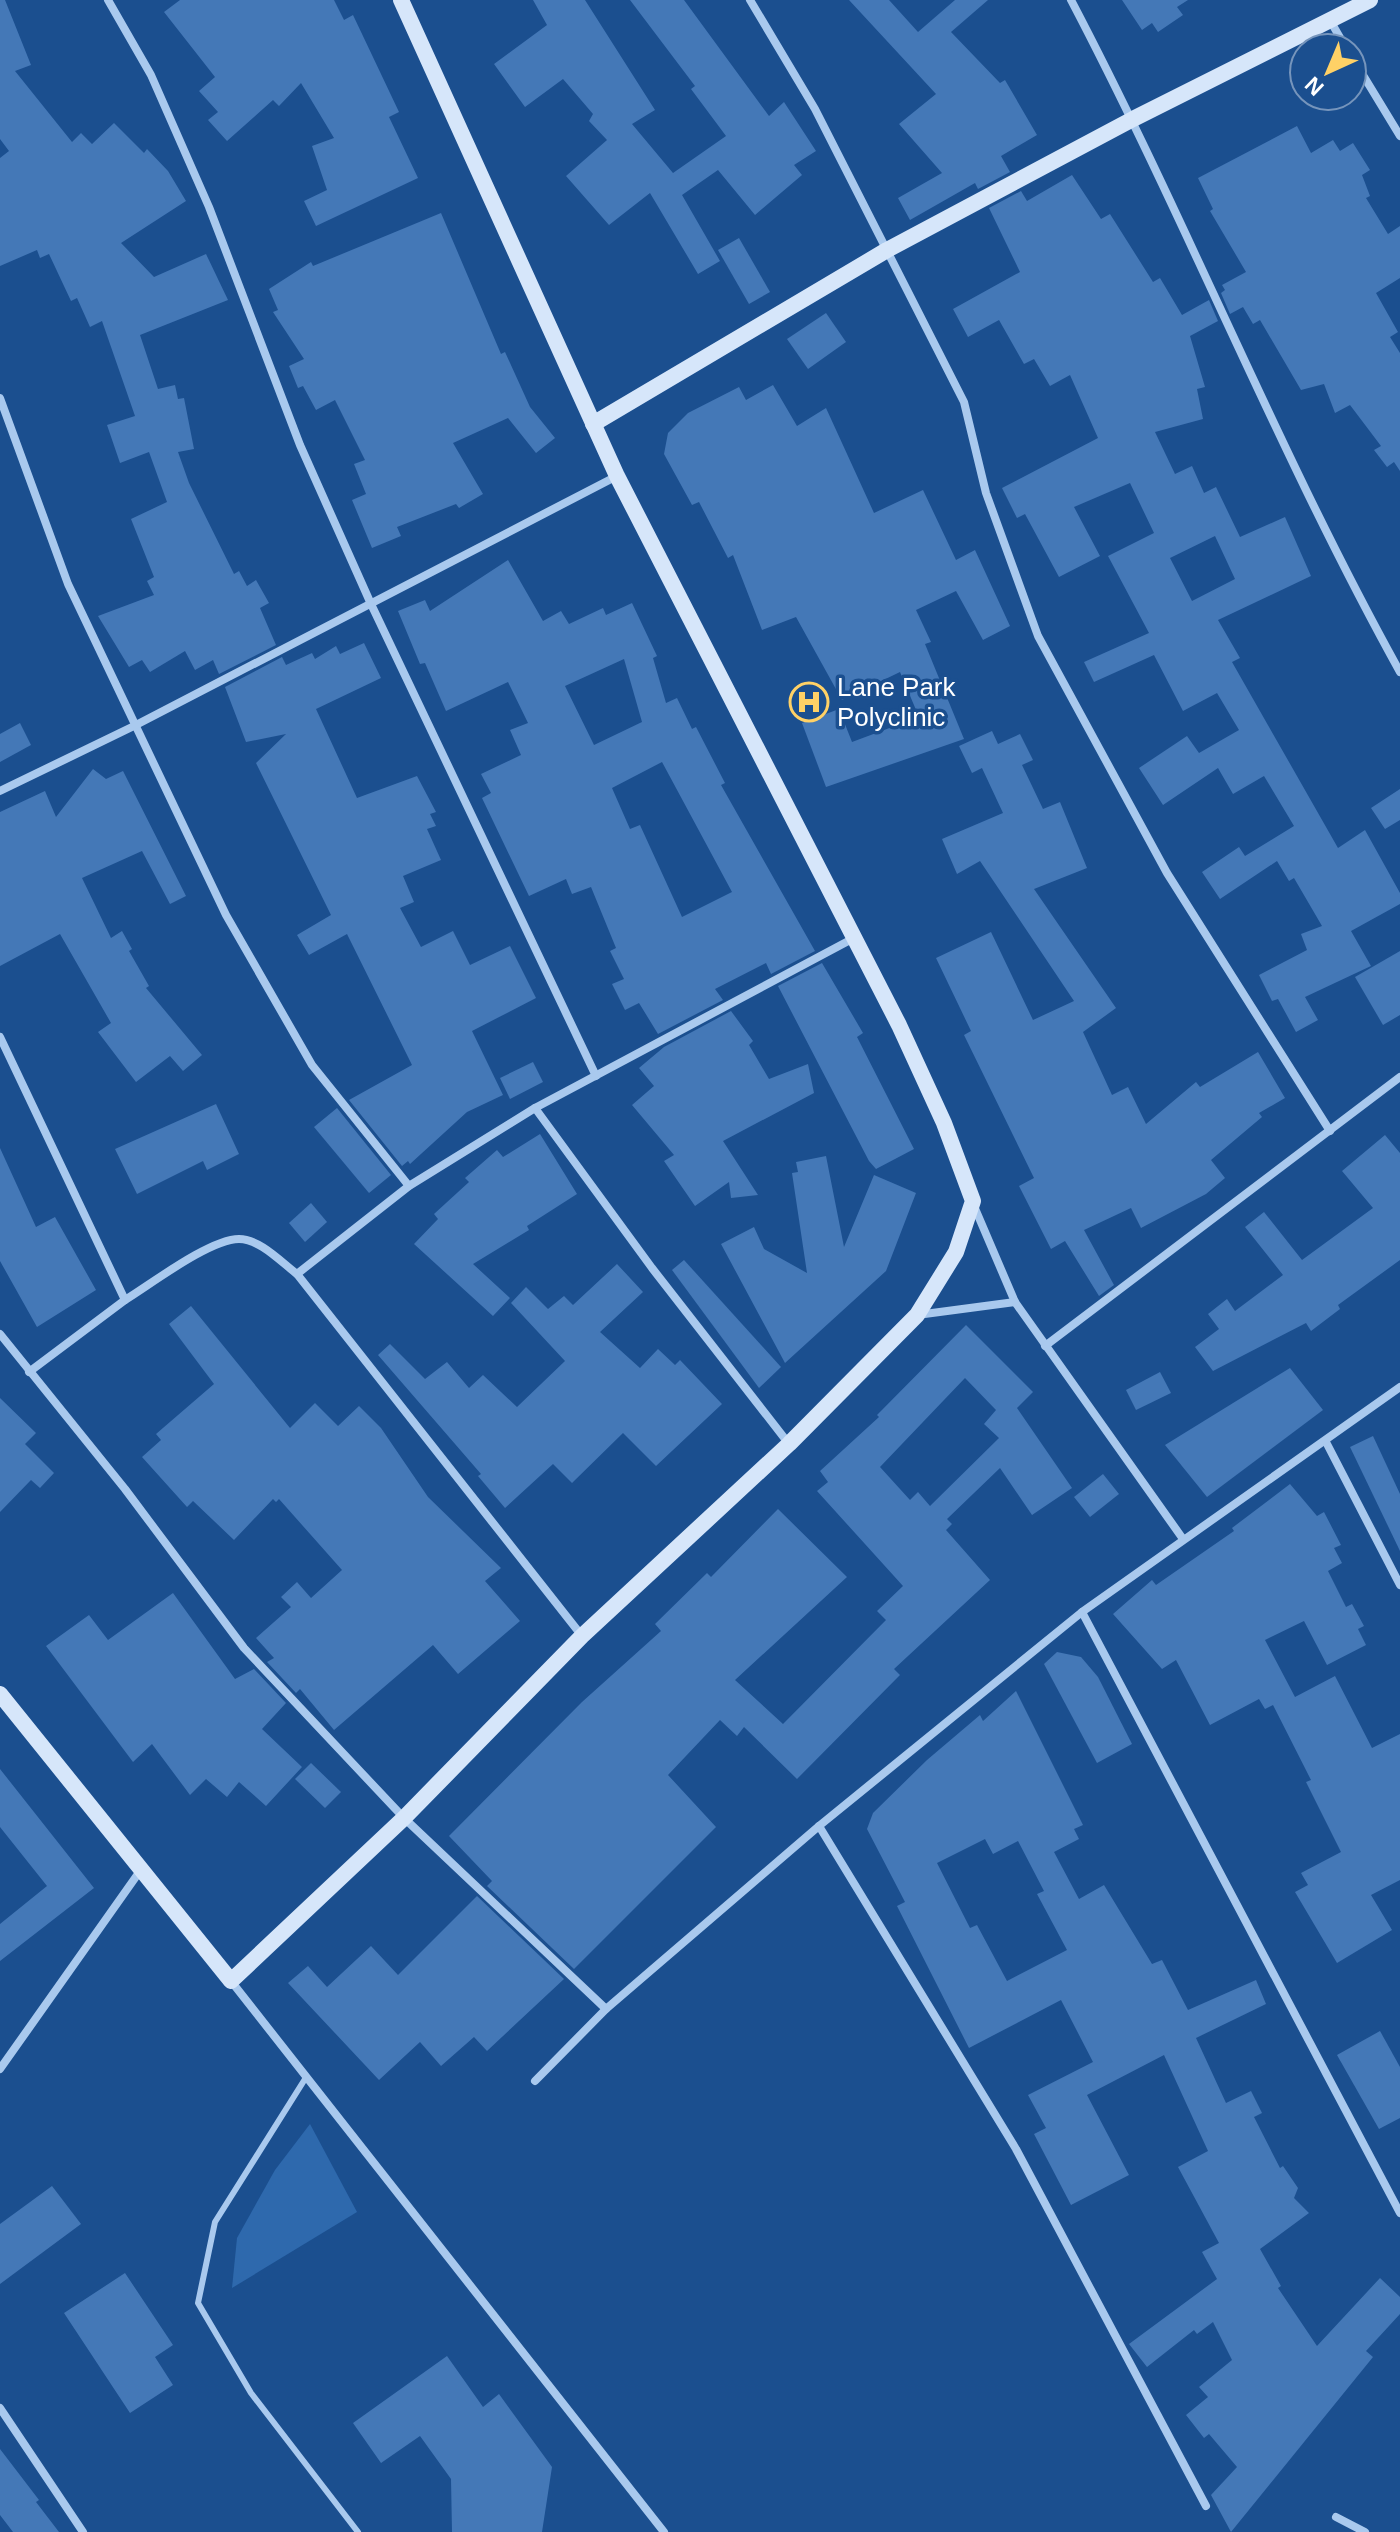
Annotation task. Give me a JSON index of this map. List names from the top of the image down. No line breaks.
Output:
{"places":{"hospital":["Lane Park Polyclinic"]},"north":"bottom left"}
